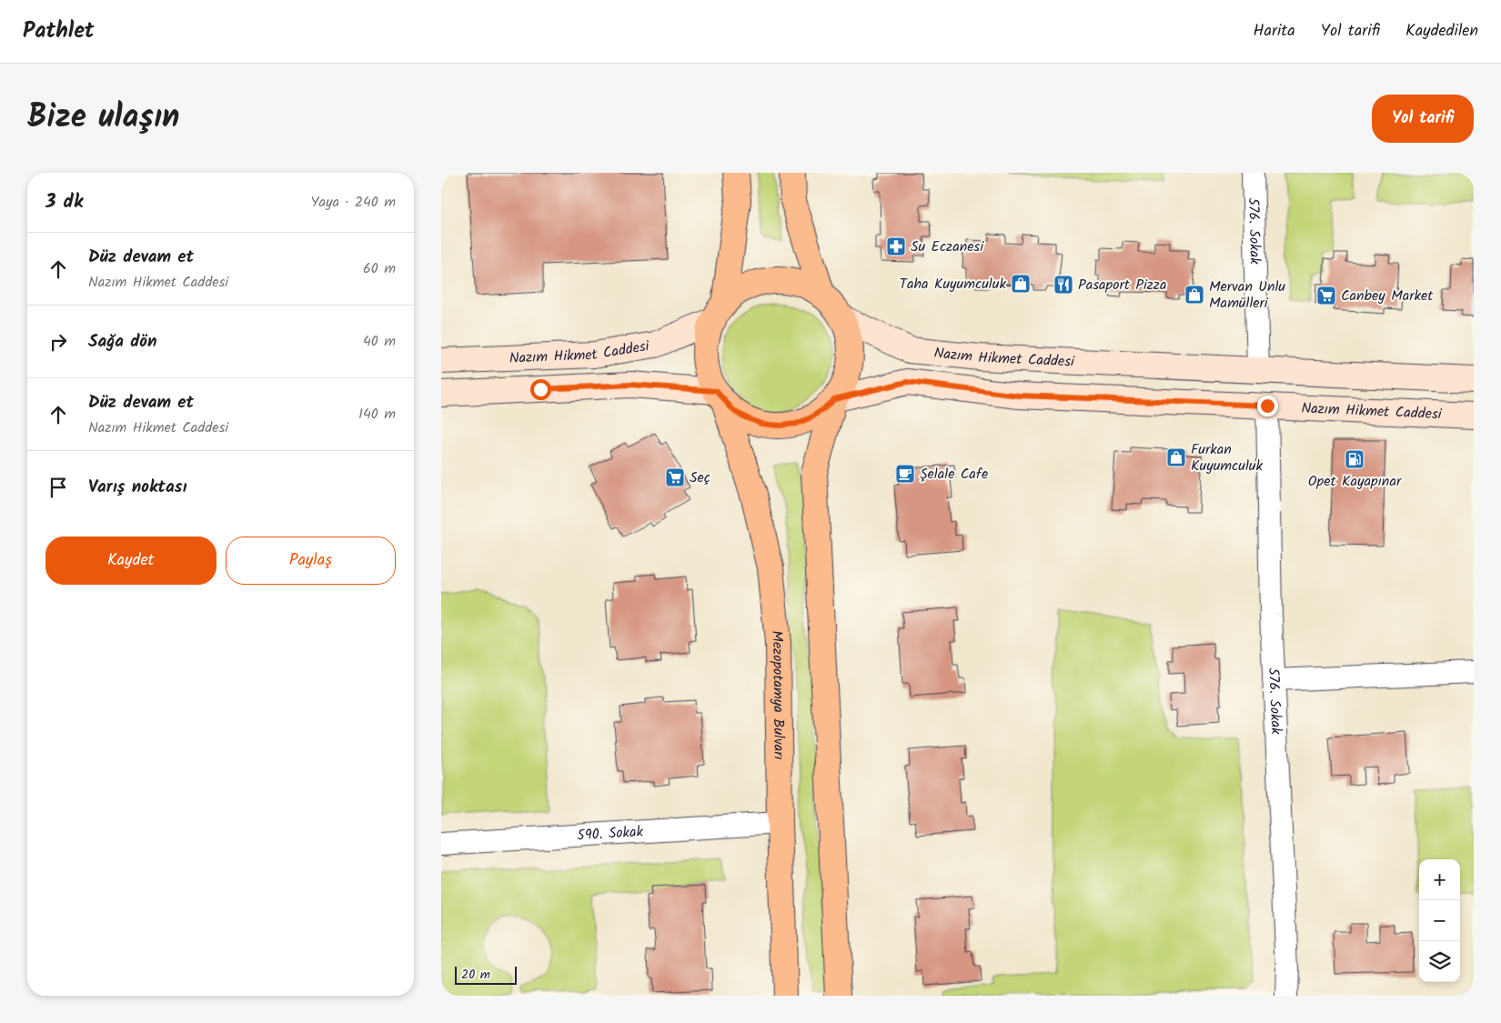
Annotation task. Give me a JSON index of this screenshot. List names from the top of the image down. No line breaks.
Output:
{"streets":{"main road":["Nazım Hikmet Caddesi","Mezopotamya Bulvarı"],"street":["576. Sokak","590. Sokak"]},"crossings":[["576. Sokak","Nazım Hikmet Caddesi"],["Nazım Hikmet Caddesi","Mezopotamya Bulvarı"],["Mezopotamya Bulvarı","590. Sokak"]],"places":{"pharmacy":["Su Eczanesi"],"shop":["Taha Kuyumculuk","Mervan Unlu Mamülleri","Furkan Kuyumculuk"],"restaurant":["Pasaport Pizza"],"supermarket":["Canbey Market","Seç"],"fuel station":["Opet Kayapınar"],"cafe":["Şelale Cafe"]},"scale_bar":"20 m","page":{"header":"Pathlet","nav":["Harita","Yol tarifi","Kaydedilen"],"title":"Bize ulaşın","buttons":["Yol tarifi",["Kaydet","Paylaş"]],"heading":["3 dk","Yaya · 240 m"],"list":[["Düz devam et","Nazım Hikmet Caddesi","60 m"],["Sağa dön","40 m"],["Düz devam et","Nazım Hikmet Caddesi","140 m"],"Varış noktası"],"map_buttons":["+","−"],"scale":"20 m"}}
